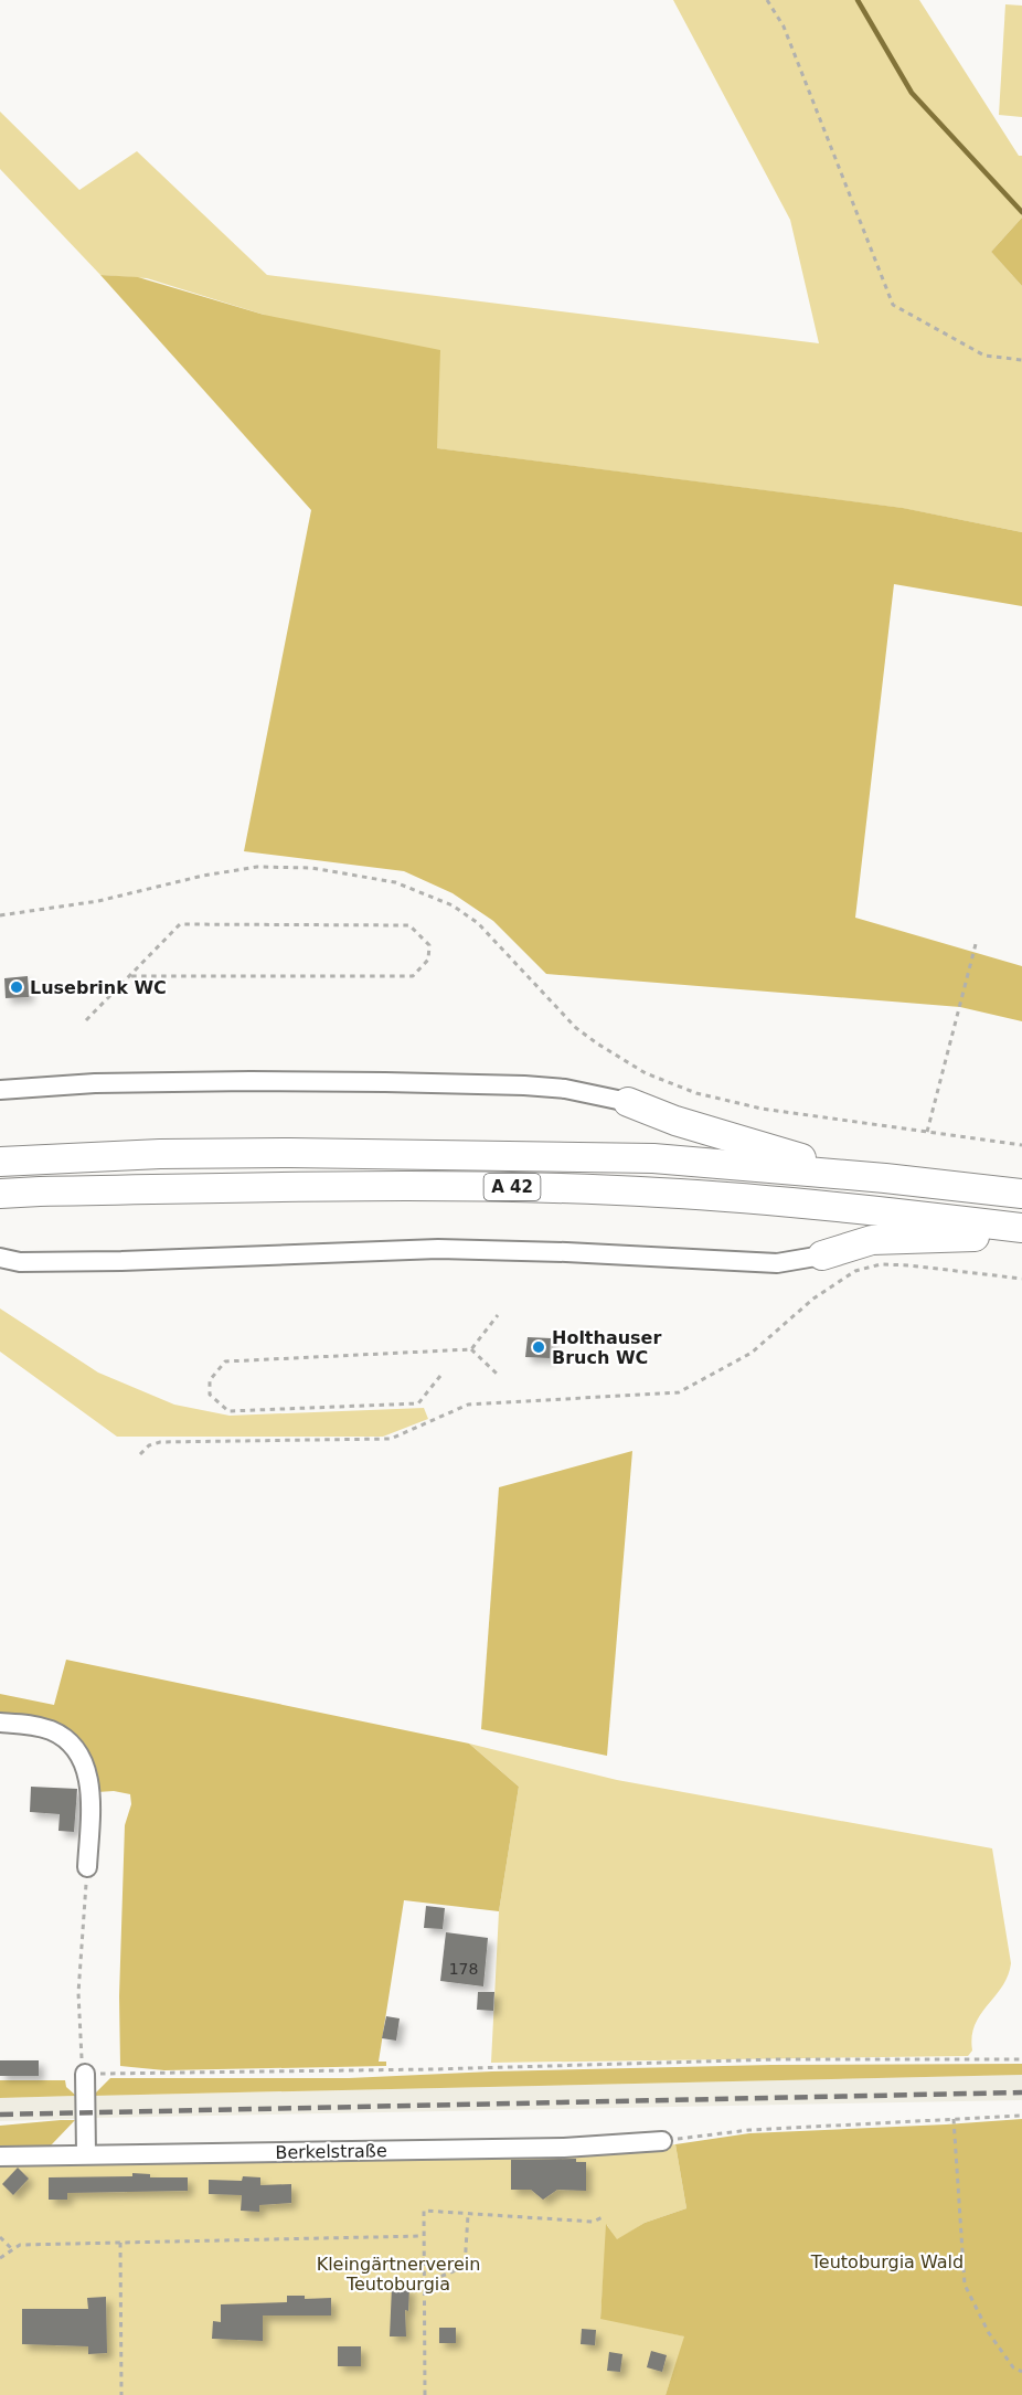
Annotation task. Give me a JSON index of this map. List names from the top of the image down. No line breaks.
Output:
{"streets":{"highway":["A 42"],"street":["Berkelstraße"]},"parks":["Teutoburgia Wald","Kleingärtnerverein Teutoburgia"],"places":["Lusebrink WC","Holthauser Bruch WC"],"house_numbers":["178"]}
